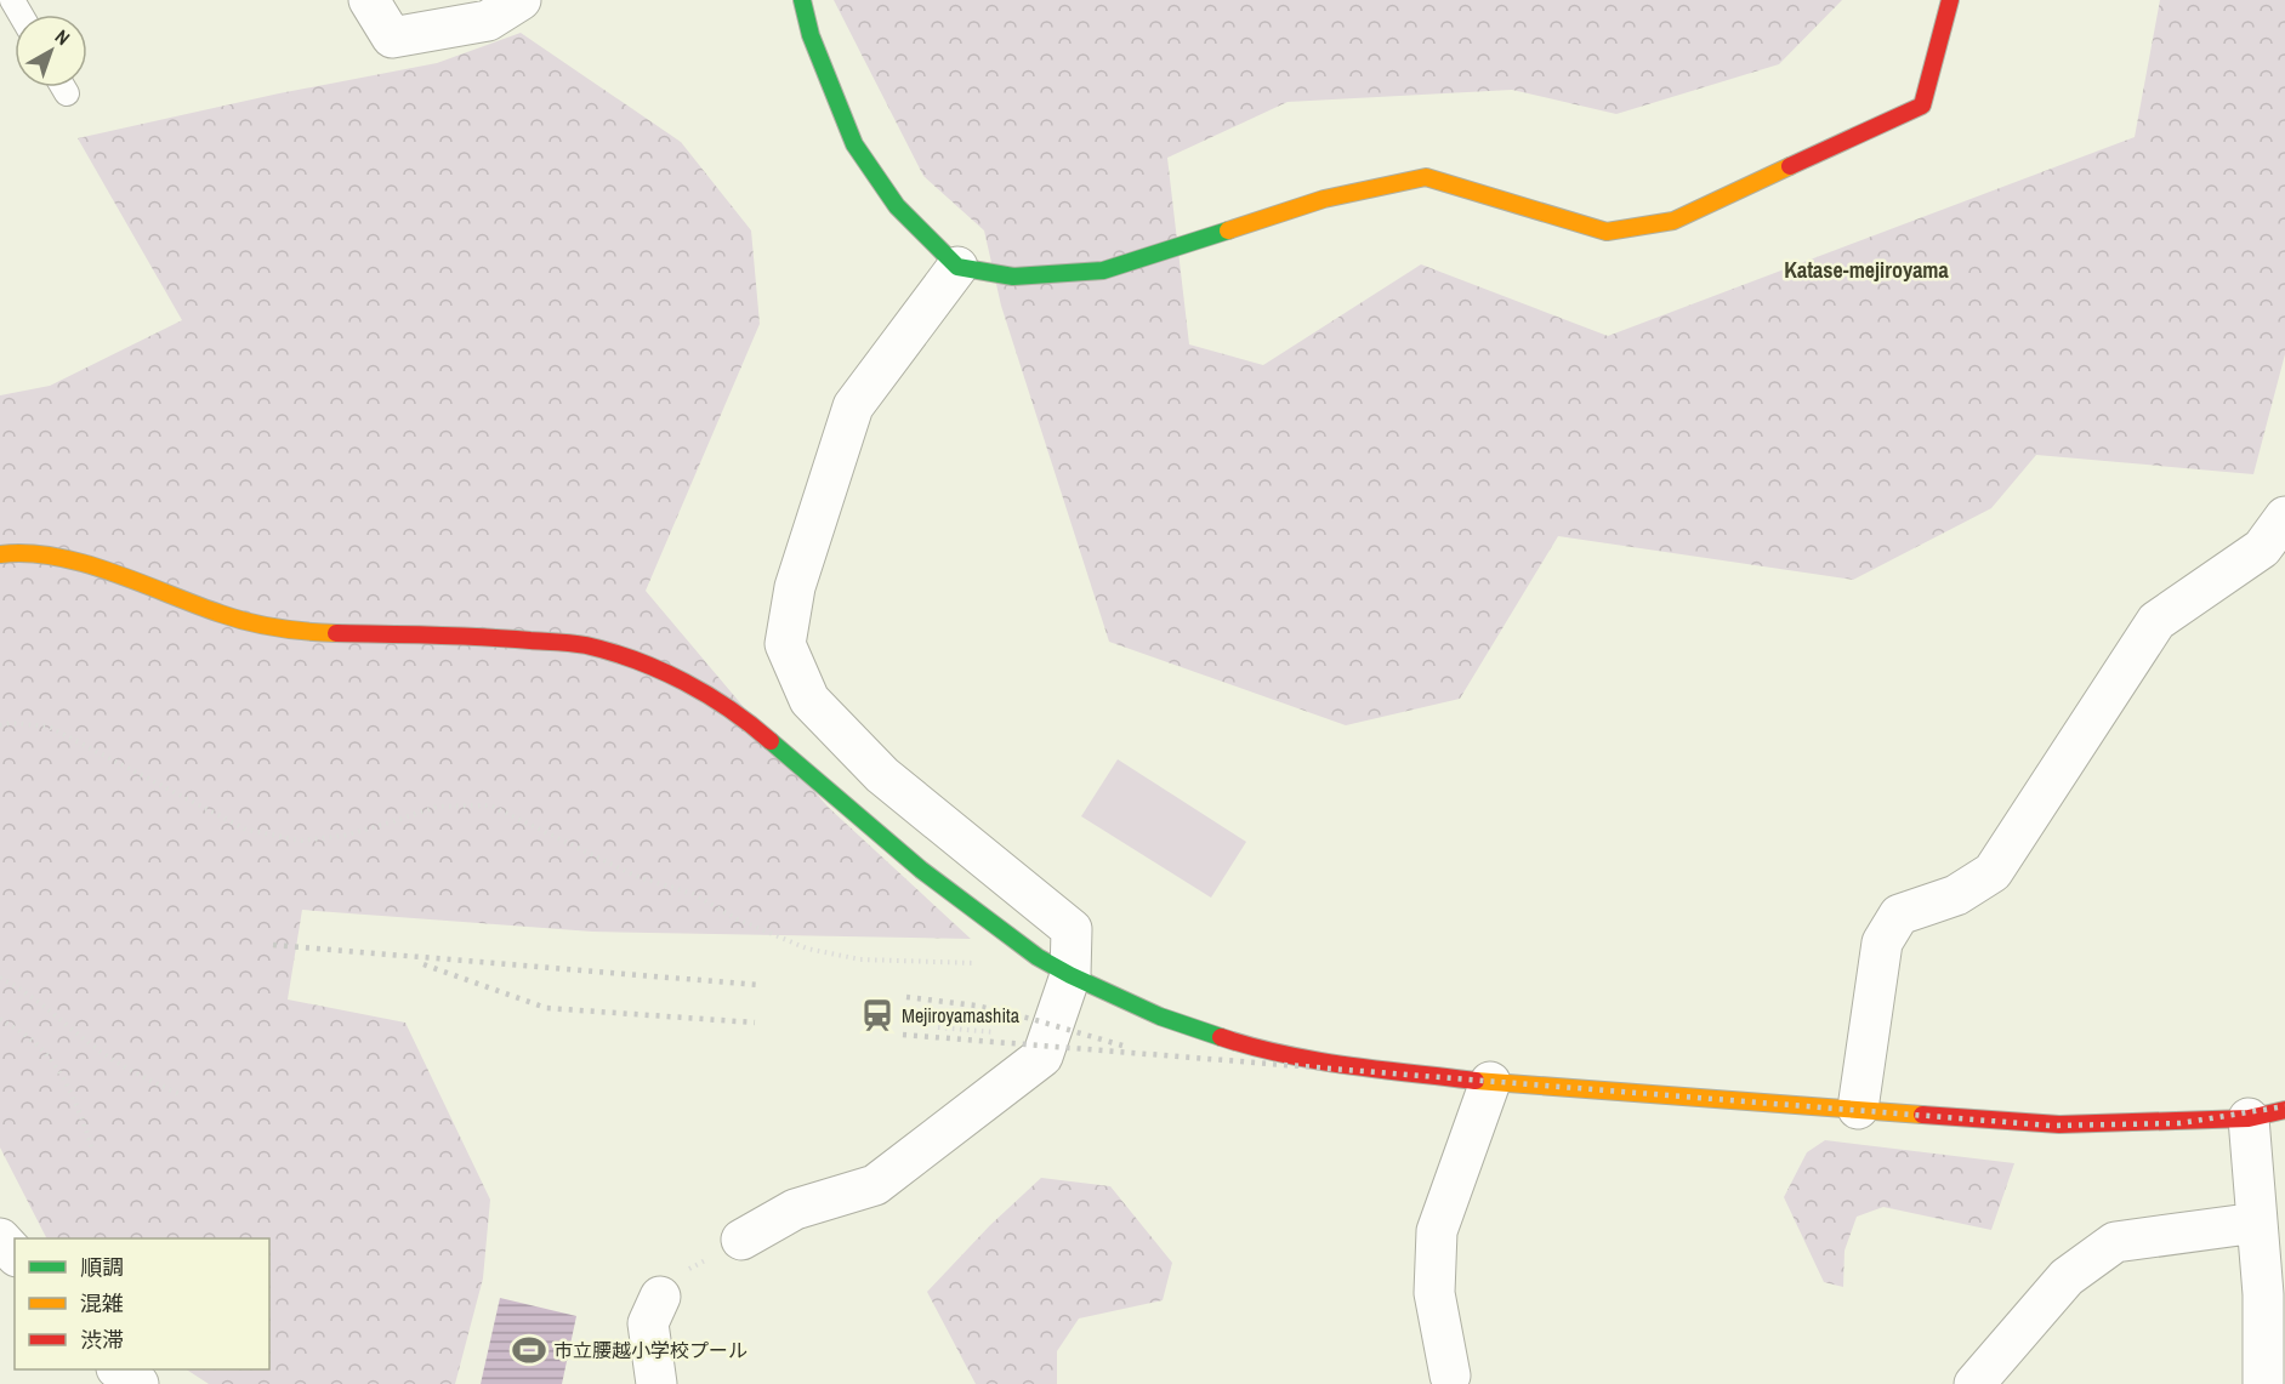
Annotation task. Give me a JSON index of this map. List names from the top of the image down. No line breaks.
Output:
{"districts":["Katase-mejiroyama"],"places":{"station":["Mejiroyamashita"],"sports":["市立腰越小学校プール"]},"legend":["順調","混雑","渋滞"],"north":"top right"}
